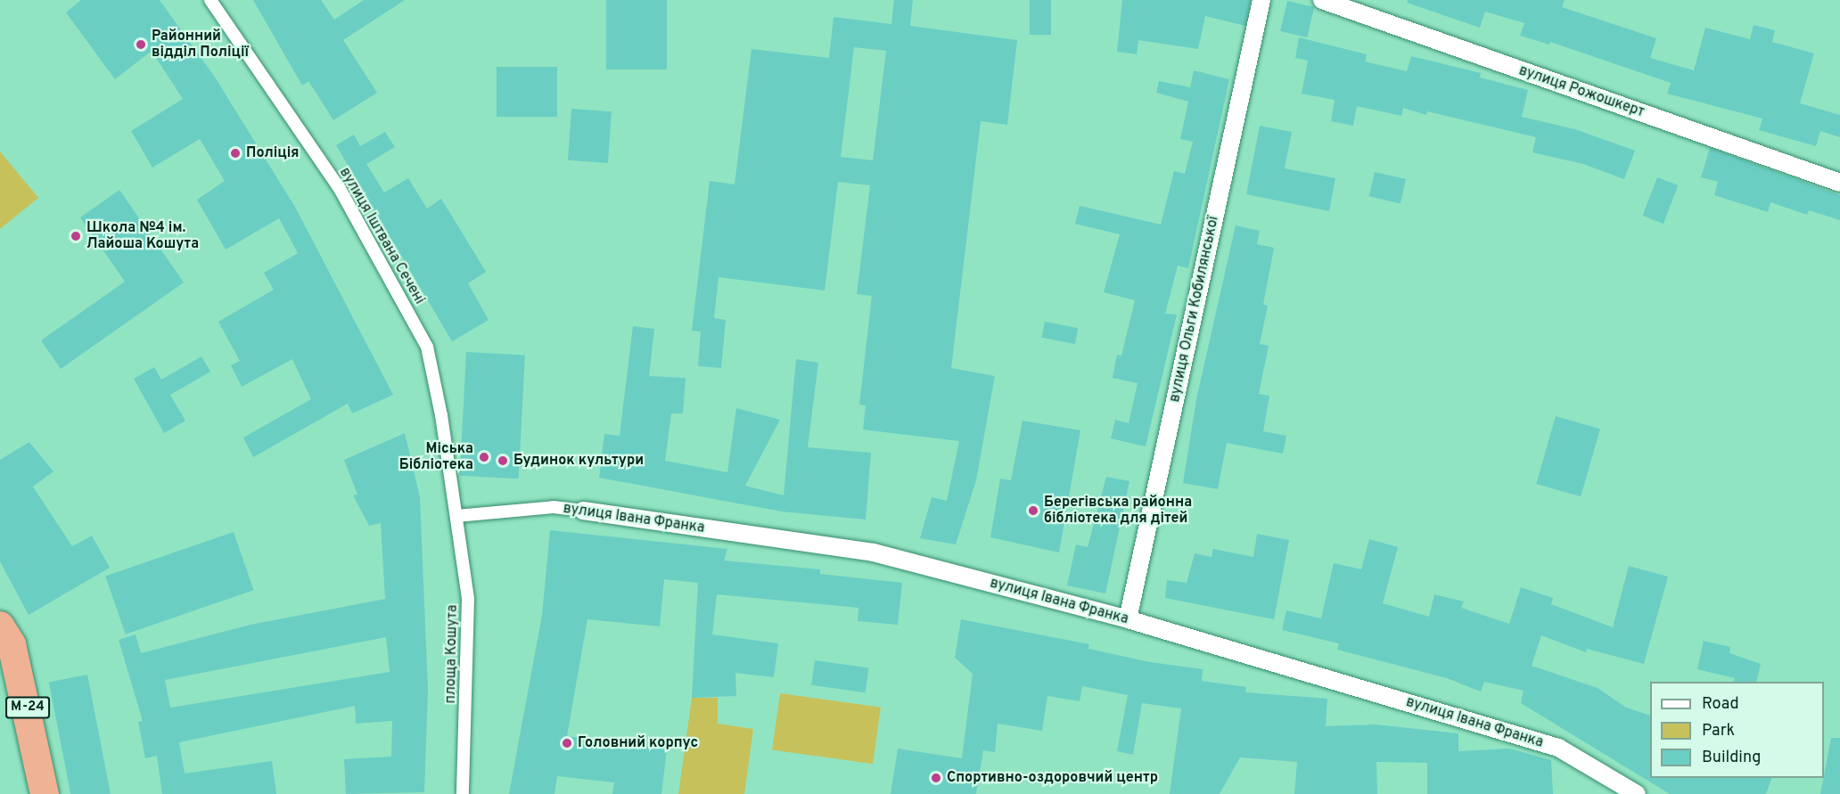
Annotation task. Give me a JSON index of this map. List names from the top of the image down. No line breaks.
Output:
{"streets":{"highway":["М-24"],"street":["вулиця Рожошкерт","вулиця Іштвана Сечені","вулиця Ольги Кобилянської","вулиця Івана Франка","площа Кошута"]},"crossings":[["вулиця Іштвана Сечені","вулиця Івана Франка"],["вулиця Іштвана Сечені","площа Кошута"],["вулиця Ольги Кобилянської","вулиця Івана Франка"],["вулиця Івана Франка","площа Кошута"]],"places":["Районний відділ Поліції","Поліція","Школа №4 ім. Лайоша Кошута","Міська Бібліотека","Будинок культури","Берегівська районна бібліотека для дітей","Головний корпус","Спортивно-оздоровчий центр"],"legend":["Road","Park","Building"]}
